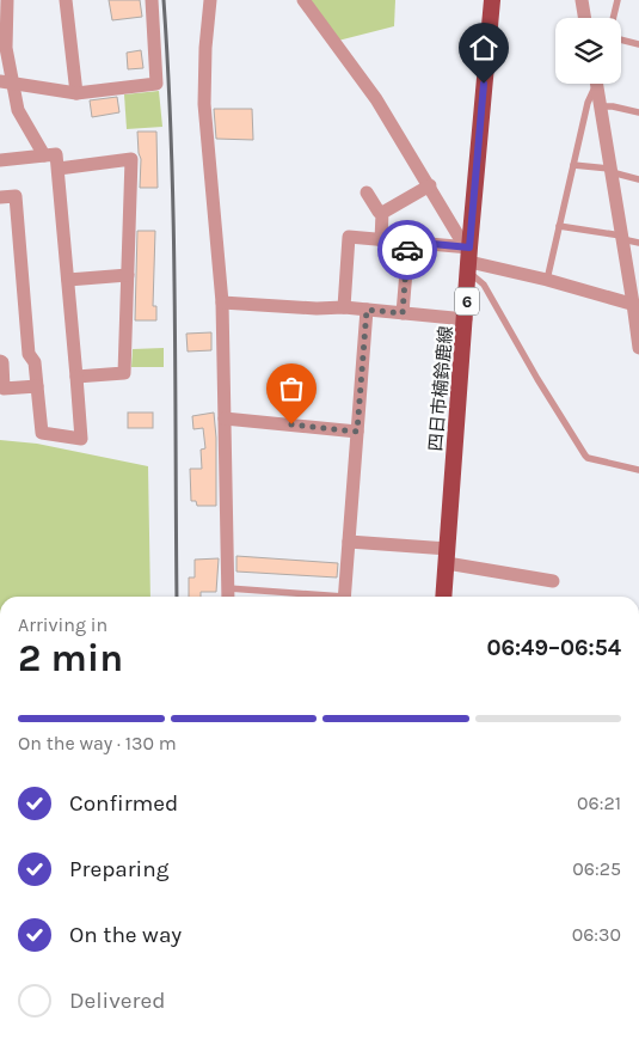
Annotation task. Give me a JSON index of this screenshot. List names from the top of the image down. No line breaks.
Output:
{"streets":{"main road":["6","四日市楠鈴鹿線"]},"page":{"heading":["2 min","Arriving in","06:49–06:54"],"bar":"On the way · 130 m","list":[["Confirmed","06:21"],["Preparing","06:25"],["On the way","06:30"],"Delivered"]}}
